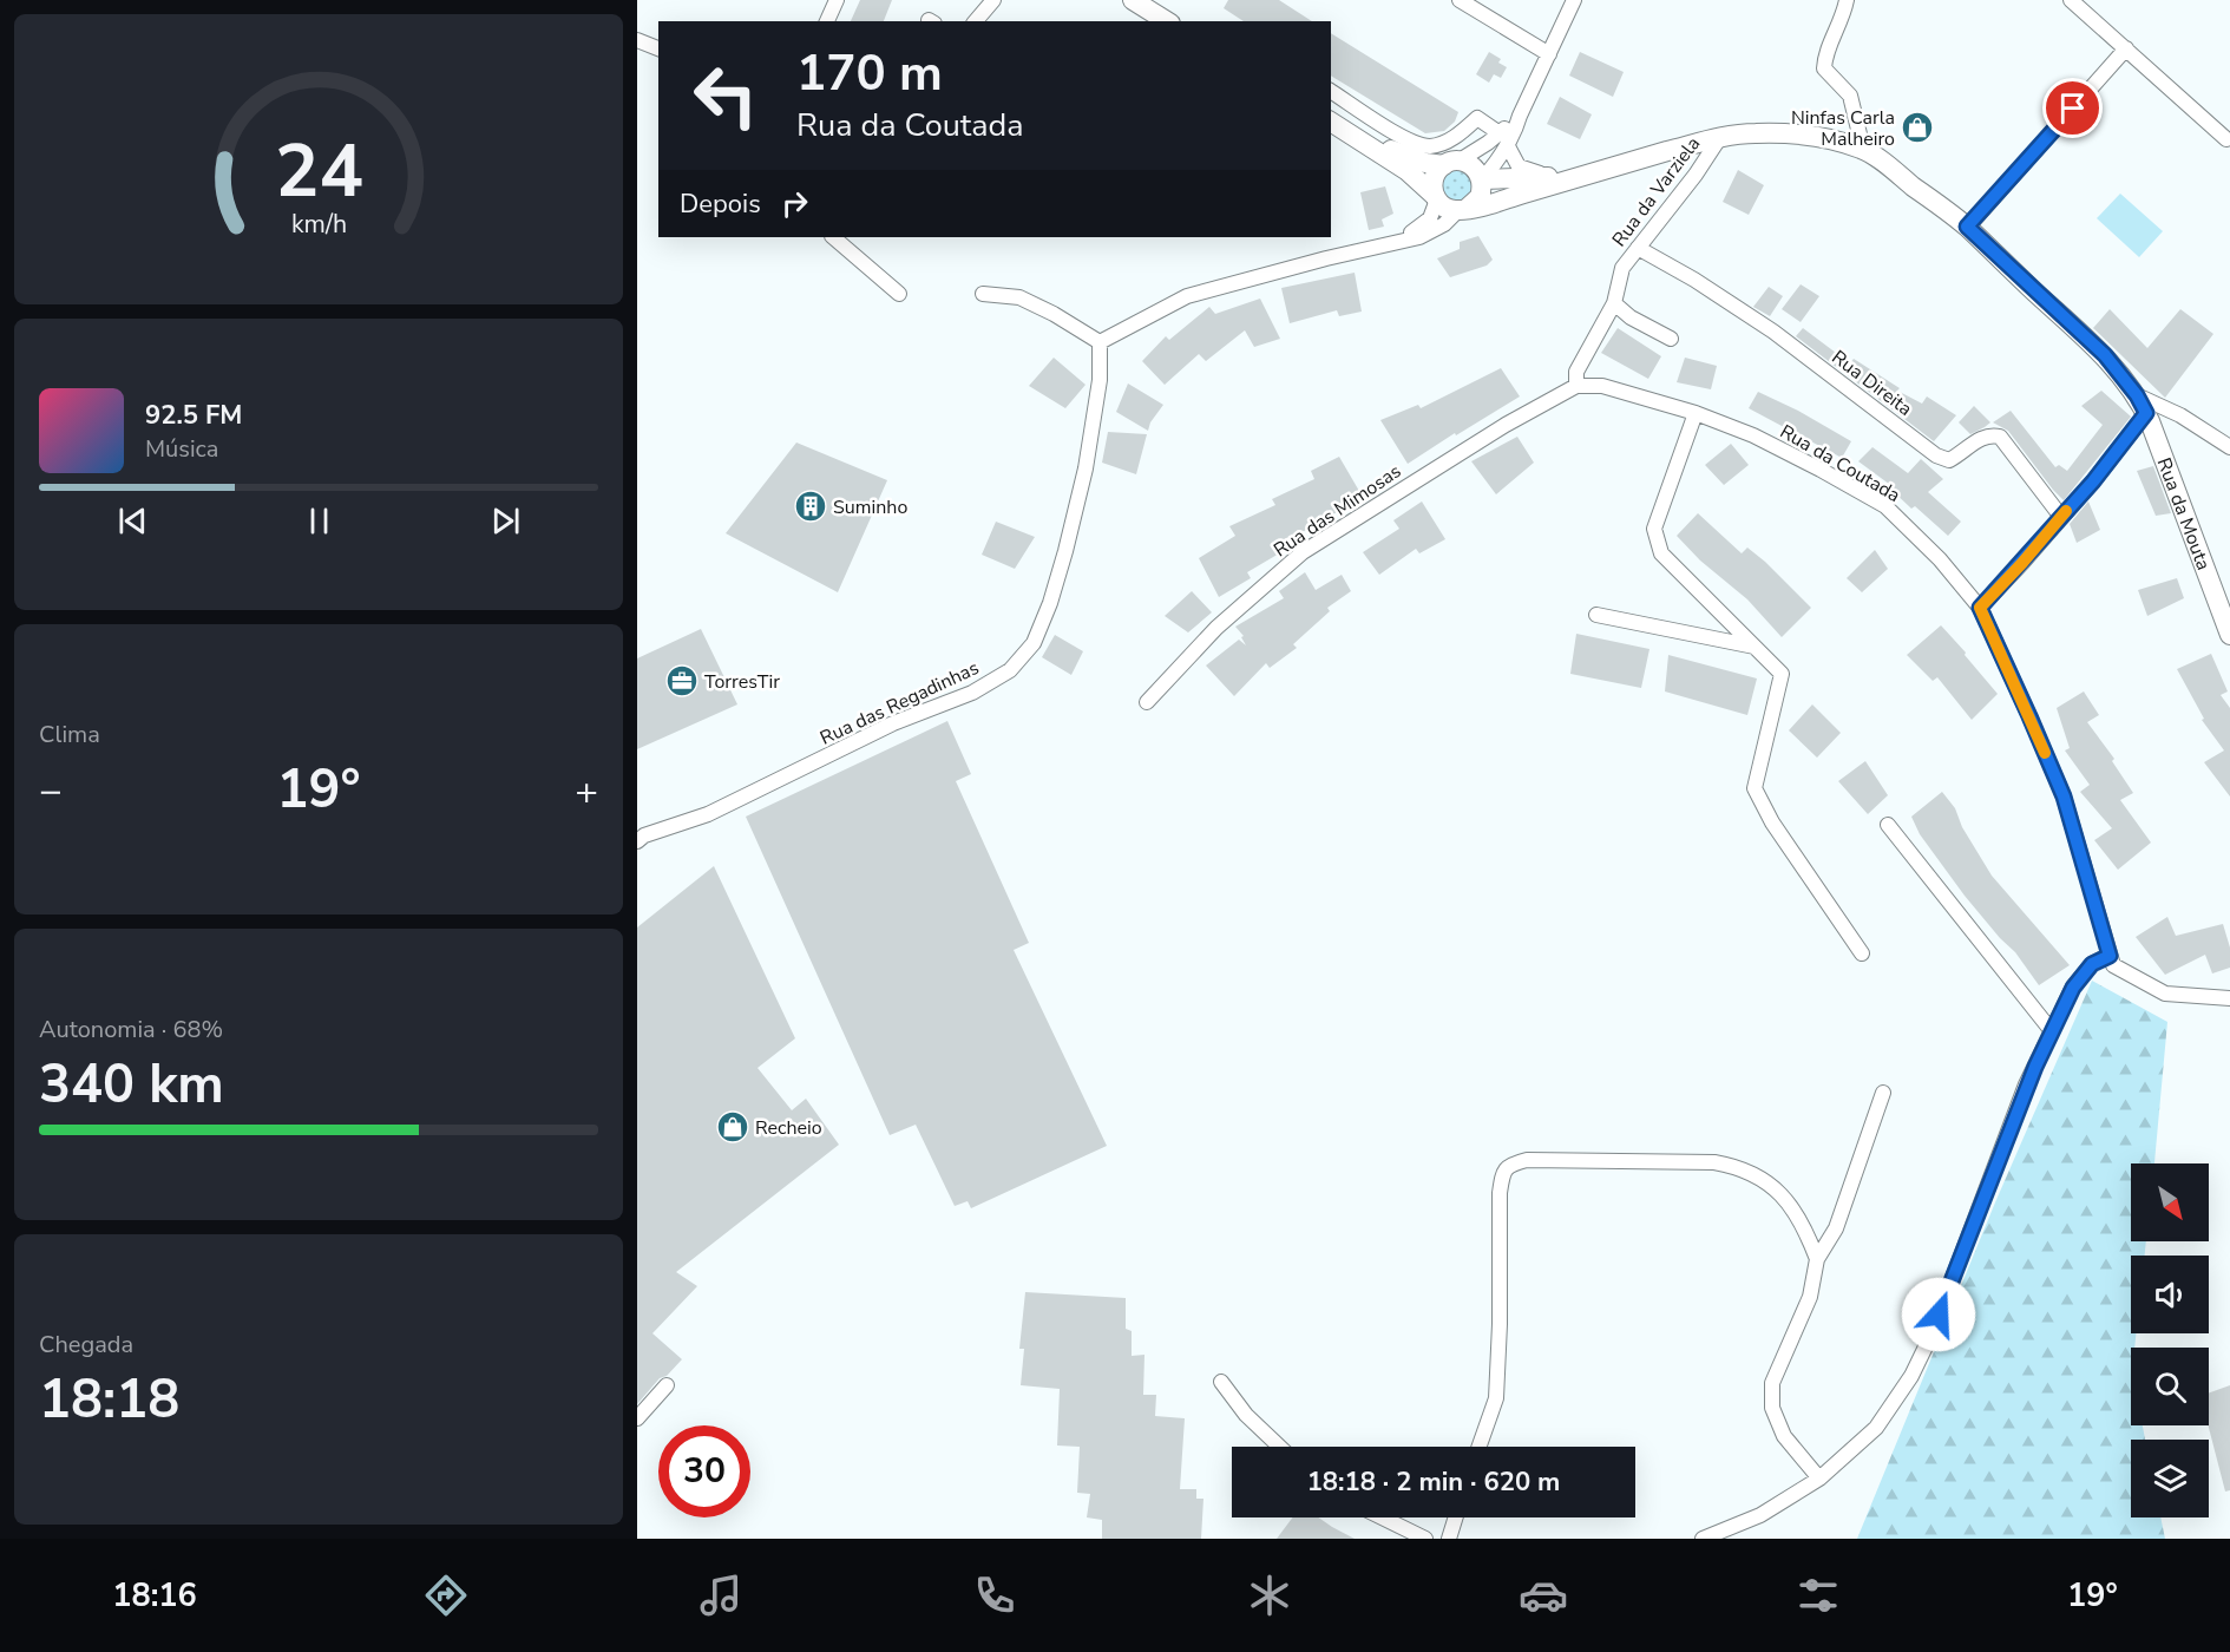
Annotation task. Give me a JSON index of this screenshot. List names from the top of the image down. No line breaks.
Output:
{"streets":{"main road":["Rua da Mouta"],"street":["Rua da Varziela","Rua Direita","Rua da Coutada","Rua das Mimosas","Rua das Regadinhas"]},"crossings":[["Rua da Varziela","Rua Direita"],["Rua da Varziela","Rua da Coutada"],["Rua da Varziela","Rua das Mimosas"],["Rua da Coutada","Rua das Mimosas"]],"places":{"shop":["Ninfas Carla Malheiro","Recheio"],"building":["Suminho"],"office":["TorresTir"]},"north":"bottom right","page":{"turn":["170 m","Rua da Coutada"],"then":"Depois","song":["92.5 FM","Música"],"tile":["Clima",["Autonomia · 68%","340 km"],["Chegada","18:18"]],"heat":["−","19°","+"],"limit":"30","trip":"18:18 · 2 min · 620 m","tabs":["18:16","19°"],"gauge":["24","km/h"]}}
